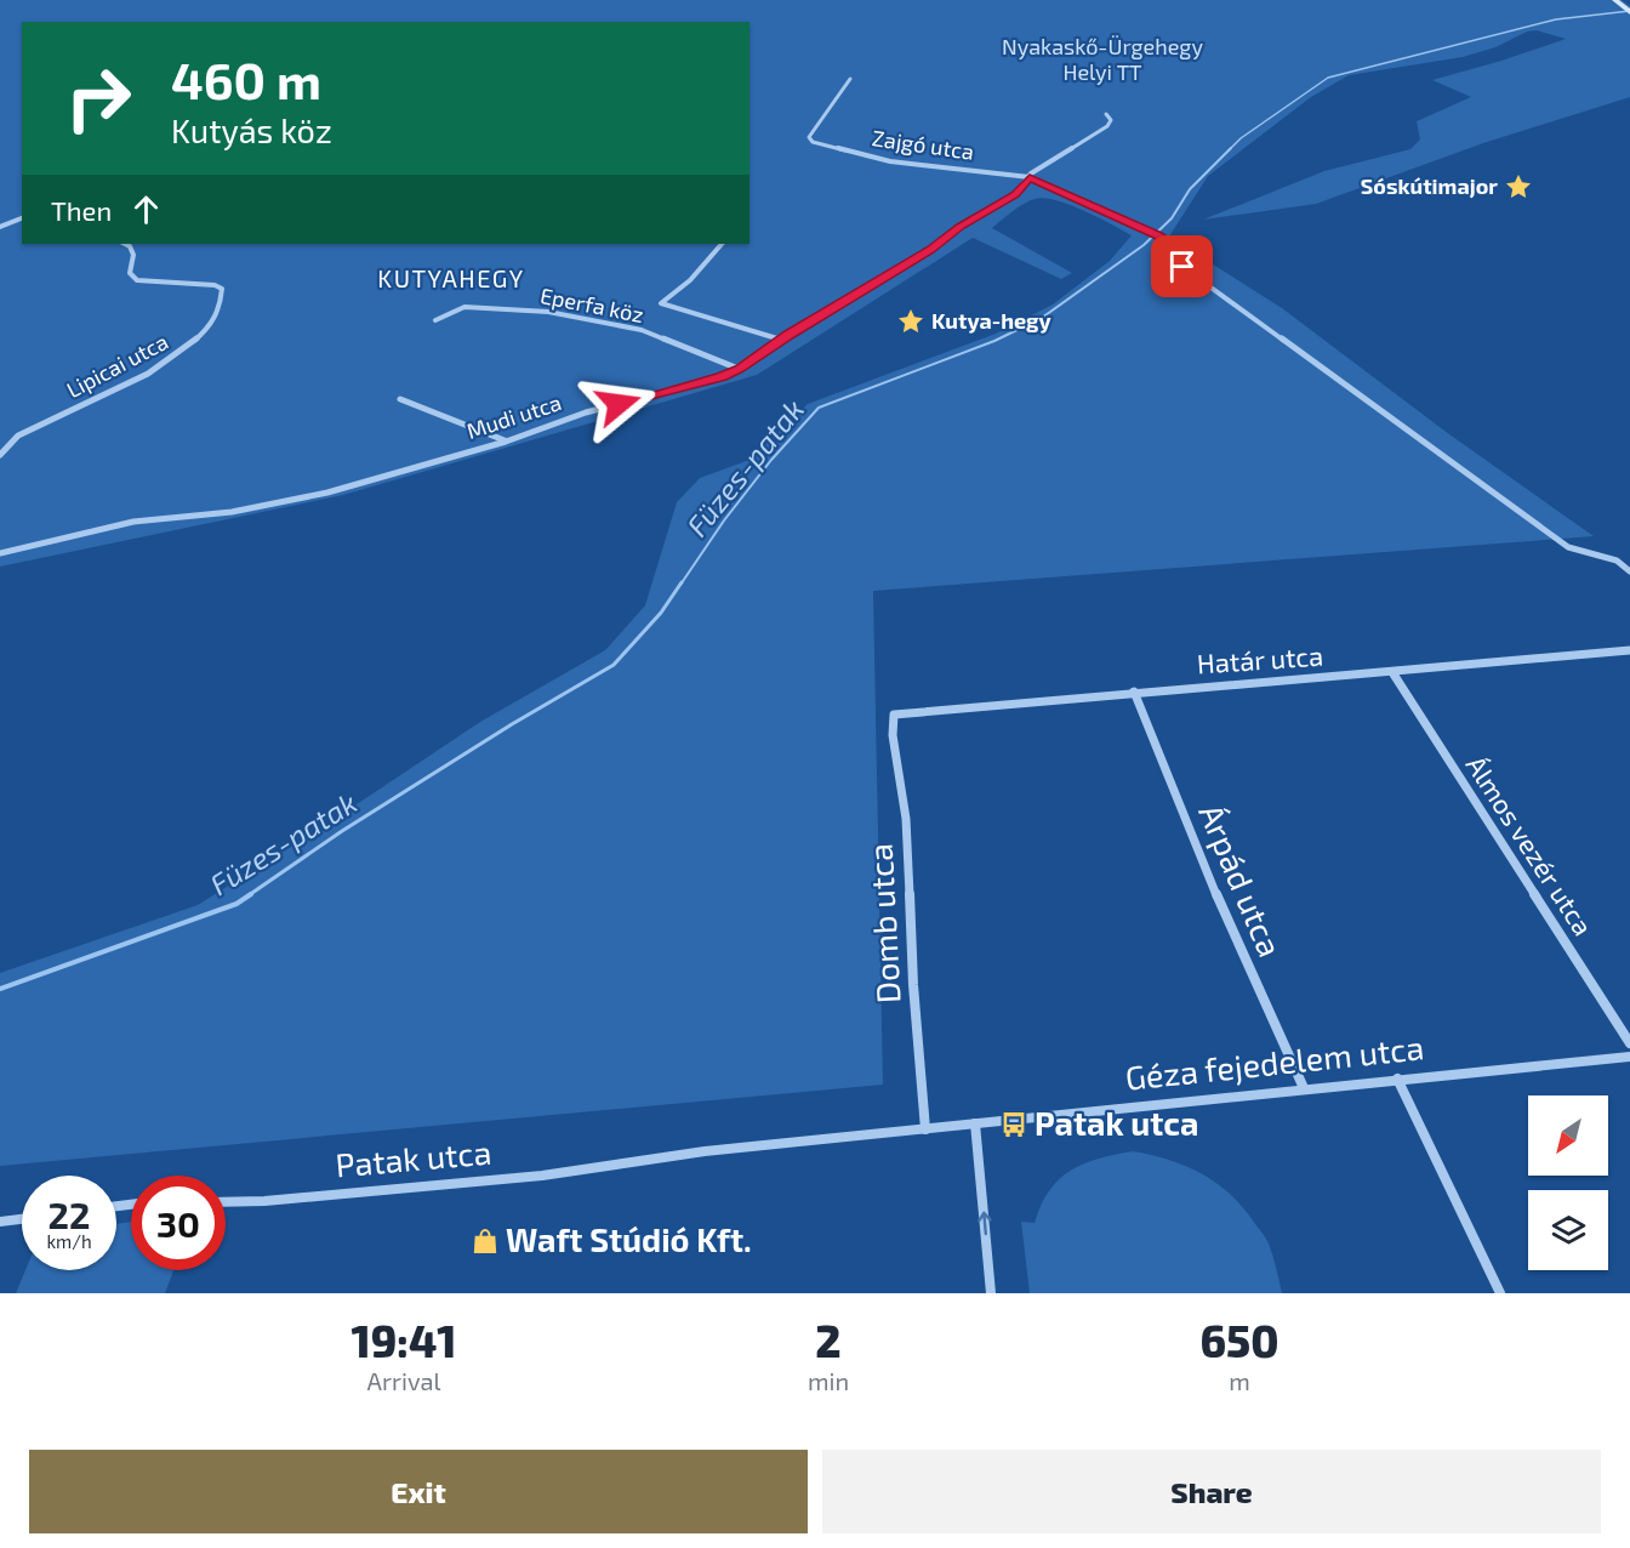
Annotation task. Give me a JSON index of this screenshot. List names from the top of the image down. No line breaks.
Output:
{"streets":{"street":["Zajgó utca","Eperfa köz","Lipicai utca","Mudi utca","Határ utca","Álmos vezér utca","Árpád utca","Domb utca","Géza fejedelem utca","Patak utca"]},"crossings":[["Zajgó utca","Mudi utca"],["Eperfa köz","Mudi utca"],["Határ utca","Álmos vezér utca"],["Határ utca","Árpád utca"],["Határ utca","Domb utca"],["Árpád utca","Géza fejedelem utca"],["Domb utca","Géza fejedelem utca"],["Domb utca","Patak utca"],["Géza fejedelem utca","Patak utca"]],"districts":["KUTYAHEGY"],"water":["Füzes-patak"],"parks":["Nyakaskő-Ürgehegy Helyi TT"],"places":{"place":["Sóskútimajor","Kutya-hegy"],"bus stop":["Patak utca"],"shop":["Waft Stúdió Kft."]},"north":"bottom left","page":{"turn":["460 m","Kutyás köz"],"then":"Then","speed":"22 km/h","limit":"30","eta":["19:41","Arrival","2","min","650","m"],"buttons":["Exit","Share"]}}
